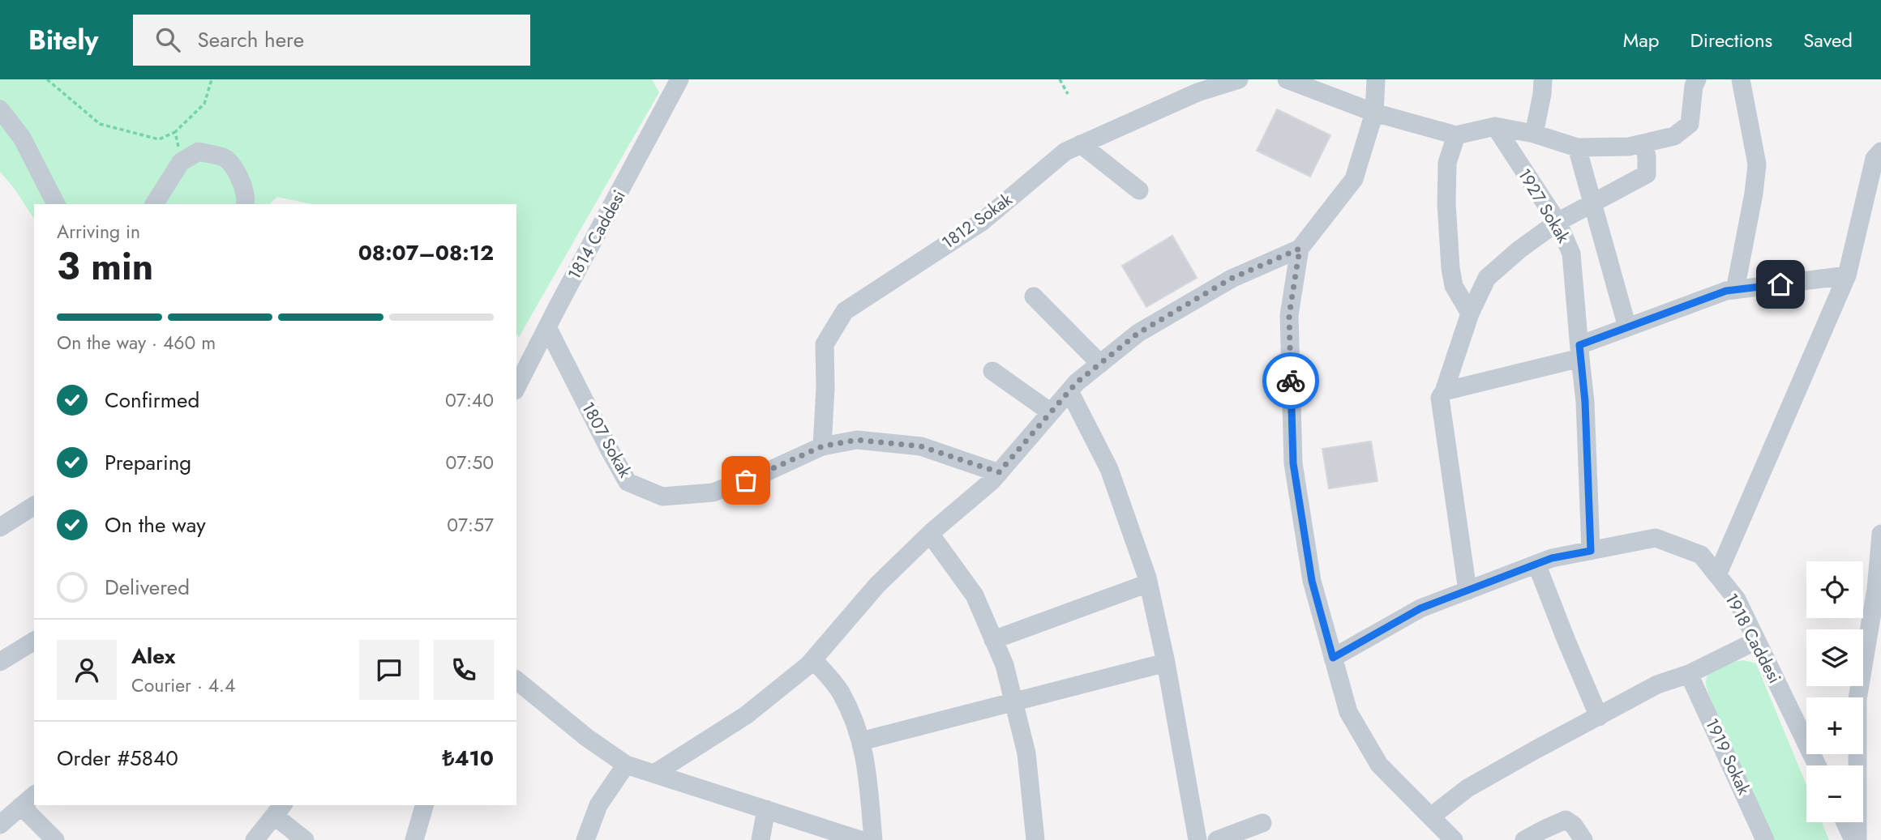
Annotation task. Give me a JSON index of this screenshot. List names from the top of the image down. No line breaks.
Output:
{"streets":{"street":["1927 Sokak","1812 Sokak","1814 Caddesi","1807 Sokak","1918 Caddesi","1919 Sokak"]},"crossings":[["1927 Sokak","1918 Caddesi"],["1812 Sokak","1807 Sokak"],["1814 Caddesi","1807 Sokak"]],"page":{"header":"Bitely","search":"Search here","nav":["Map","Directions","Saved"],"heading":["3 min","Arriving in","08:07–08:12"],"panel":["Alex","Courier · 4.4","Order #5840","₺410"],"bar":"On the way · 460 m","list":[["Confirmed","07:40"],["Preparing","07:50"],["On the way","07:57"],"Delivered"],"map_buttons":["+","−"]}}
